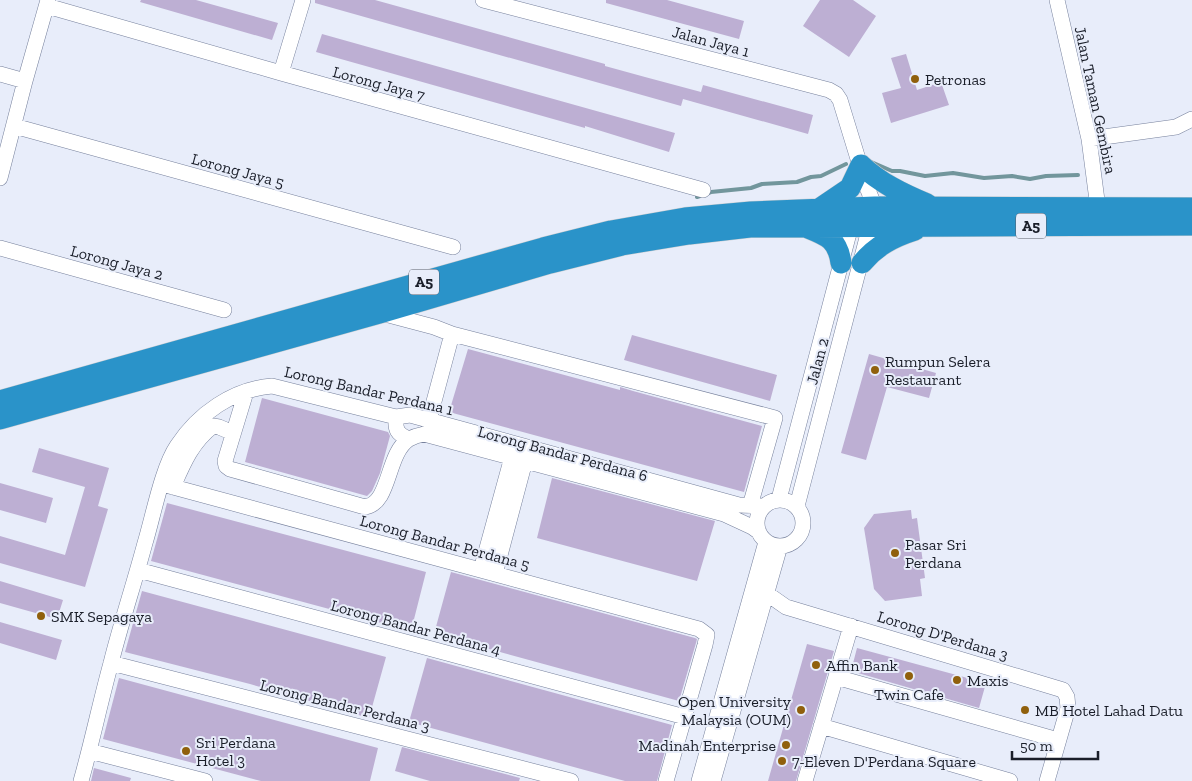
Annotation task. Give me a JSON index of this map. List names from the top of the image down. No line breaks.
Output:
{"streets":{"highway":["A5"],"street":["Jalan Jaya 1","Lorong Jaya 7","Jalan Taman Gembira","Lorong Jaya 5","Lorong Jaya 2","Jalan 2","Lorong Bandar Perdana 1","Lorong Bandar Perdana 6","Lorong Bandar Perdana 5","Lorong Bandar Perdana 4","Lorong D'Perdana 3","Lorong Bandar Perdana 3"]},"crossings":[["Jalan Jaya 1","Jalan 2"],["Jalan Taman Gembira","A5"],["A5","Jalan 2"],["Jalan 2","Lorong Bandar Perdana 1"],["Jalan 2","Lorong Bandar Perdana 6"],["Lorong Bandar Perdana 1","Lorong Bandar Perdana 6"],["Lorong Bandar Perdana 1","Lorong Bandar Perdana 5"],["Lorong Bandar Perdana 1","Lorong Bandar Perdana 4"],["Lorong Bandar Perdana 1","Lorong Bandar Perdana 3"],["Lorong Bandar Perdana 5","Lorong Bandar Perdana 4"]],"places":["Petronas","Rumpun Selera Restaurant","Pasar Sri Perdana","SMK Sepagaya","Affin Bank","Twin Cafe","Maxis","Open University Malaysia (OUM)","MB Hotel Lahad Datu","Madinah Enterprise","Sri Perdana Hotel 3","7-Eleven D'Perdana Square"],"scale_bar":"50 m"}
